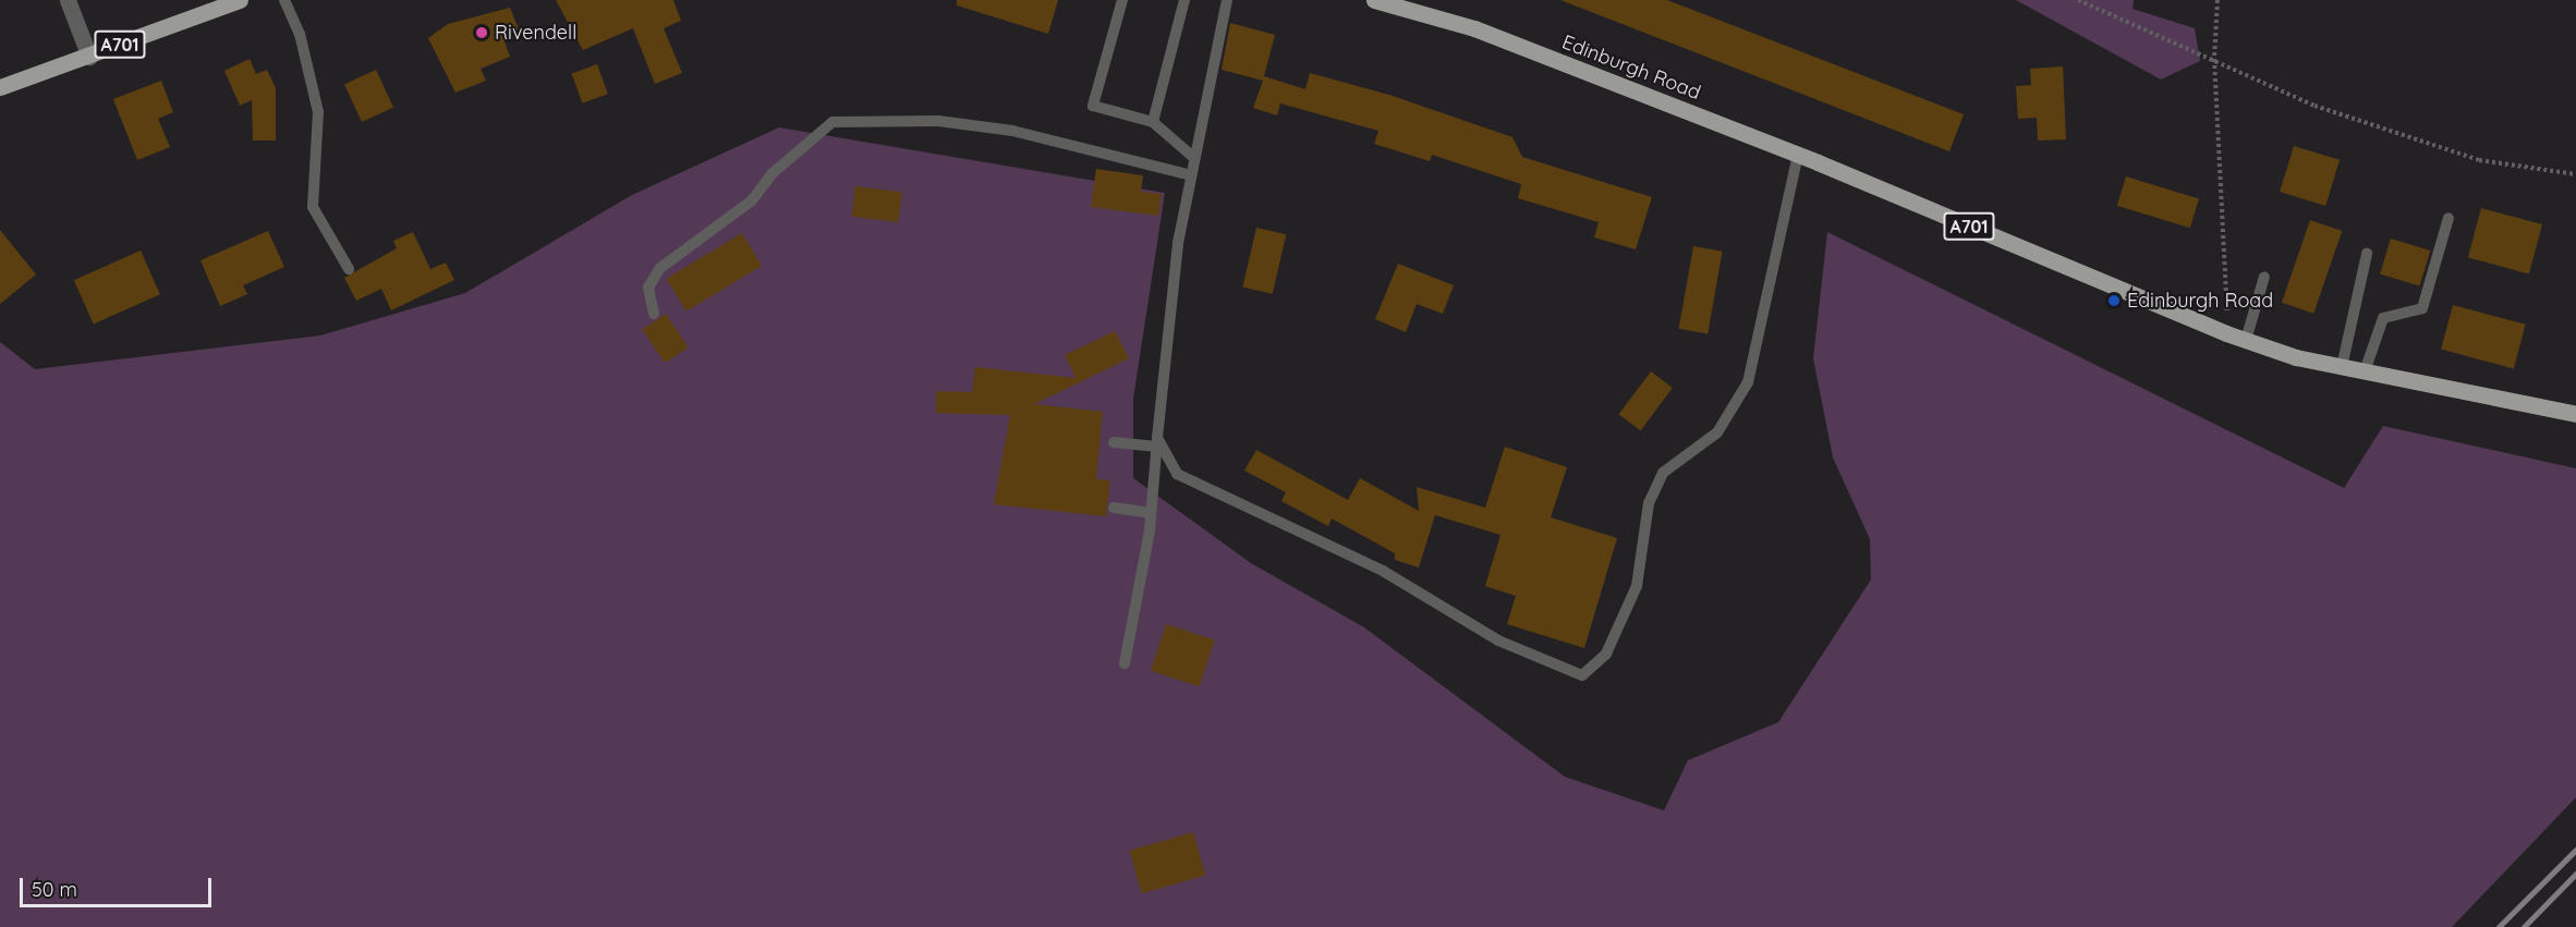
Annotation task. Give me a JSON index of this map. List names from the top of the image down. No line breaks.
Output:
{"streets":{"main road":["A701","Edinburgh Road"]},"places":["Rivendell","Edinburgh Road"],"scale_bar":"50 m"}
